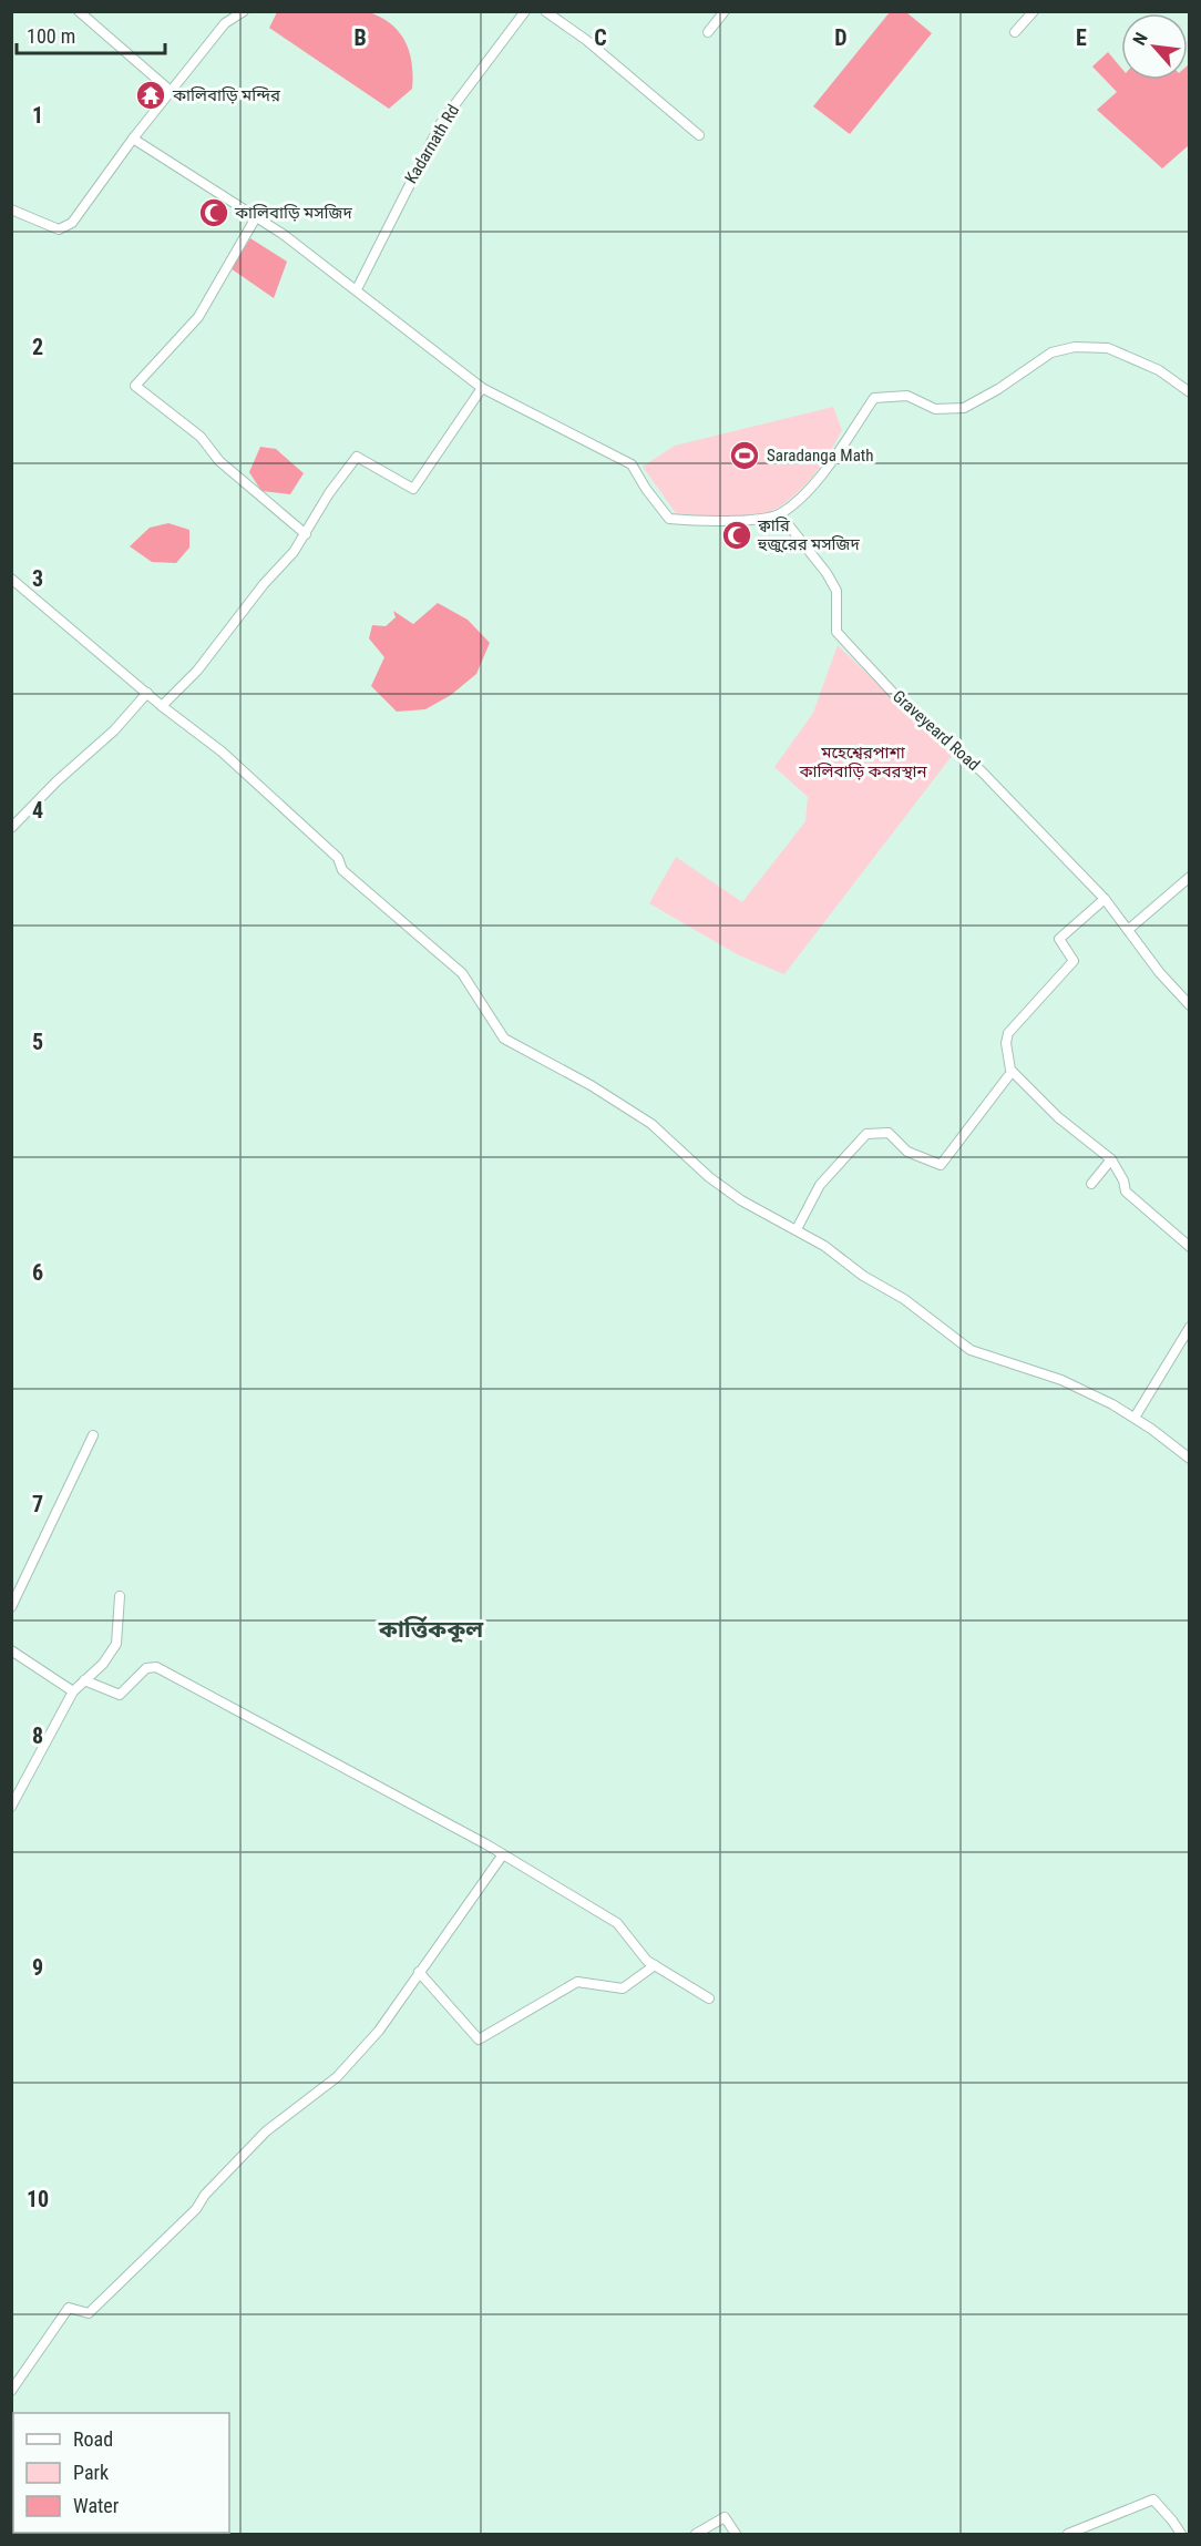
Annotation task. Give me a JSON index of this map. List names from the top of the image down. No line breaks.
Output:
{"streets":{"street":["Kadarnath Rd","Graveyeard Road"]},"districts":["কার্ত্তিককূল"],"parks":["মহেশ্বেরপাশা কালিবাড়ি কবরস্থান"],"places":{"temple":["কালিবাড়ি মন্দির"],"mosque":["কালিবাড়ি মসজিদ","ক্বারি হুজুরের মসজিদ"],"sports":["Saradanga Math"]},"legend":["Road","Park","Water"],"scale_bar":"100 m","north":"top left","grid":{"columns":["B","C","D","E"],"rows":["1","2","3","4","5","6","7","8","9","10"]}}
